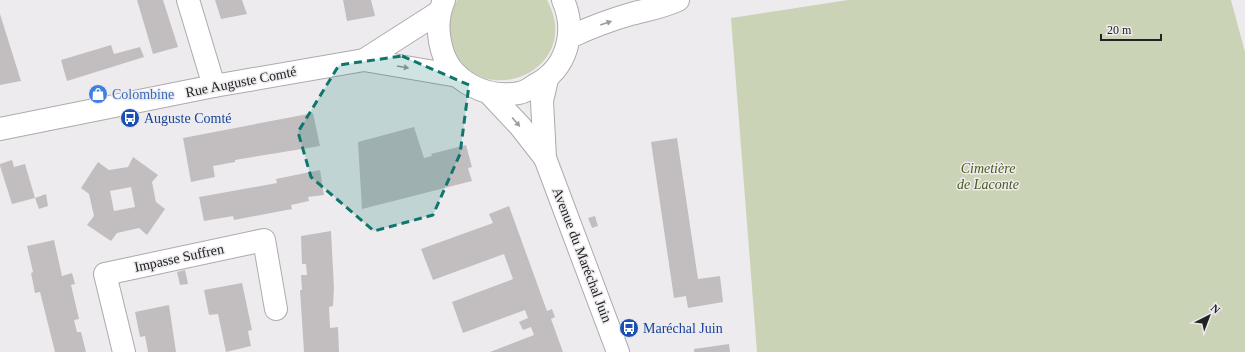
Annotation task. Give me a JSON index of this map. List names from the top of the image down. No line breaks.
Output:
{"streets":{"street":["Rue Auguste Comté","Avenue du Maréchal Juin","Impasse Suffren"]},"parks":["Cimetière de Laconte"],"places":{"shop":["Colombine"],"bus stop":["Auguste Comté","Maréchal Juin"]},"scale_bar":"20 m","north":"top right"}
